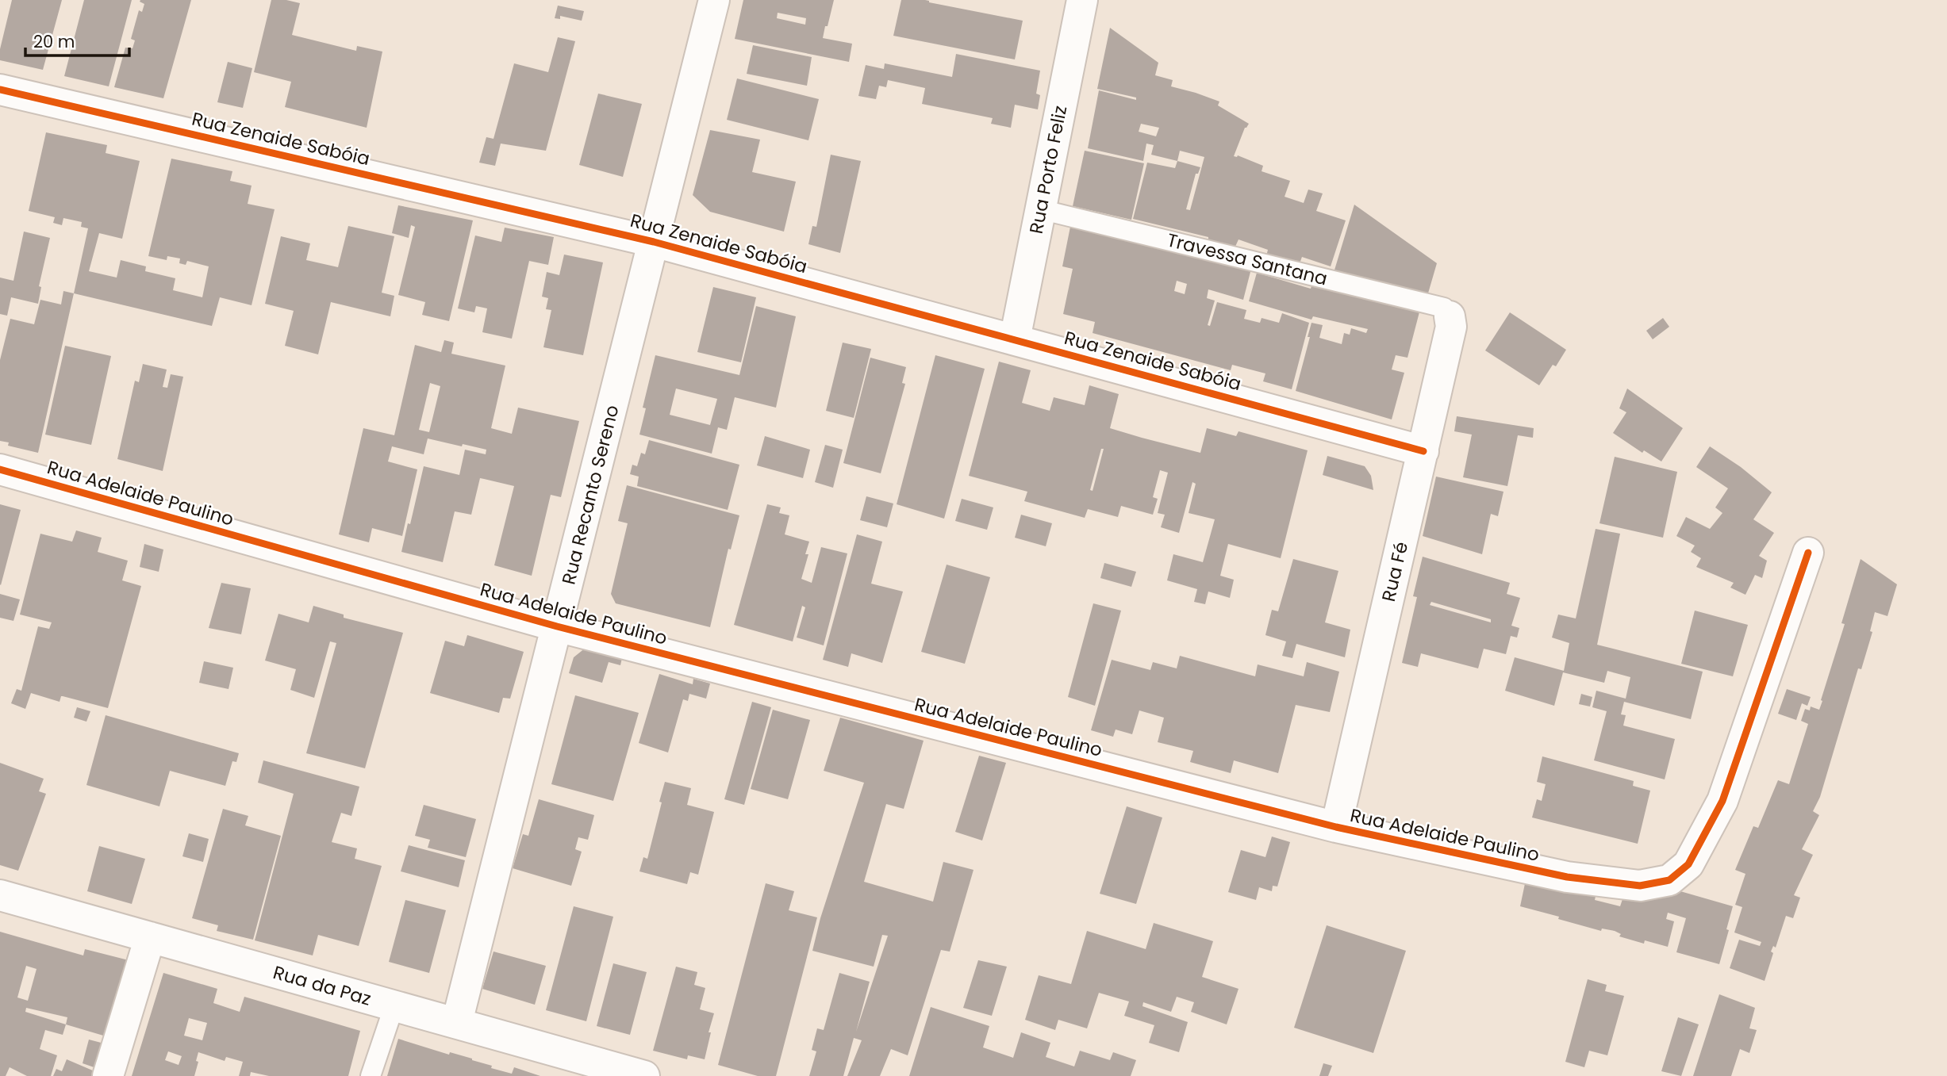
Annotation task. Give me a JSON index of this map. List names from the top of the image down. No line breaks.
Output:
{"streets":{"street":["Rua Zenaide Sabóia","Rua Porto Feliz","Rua Adelaide Paulino","Rua Recanto Sereno","Rua Fé","Rua da Paz"],"lane":["Travessa Santana"]},"crossings":[["Rua Zenaide Sabóia","Rua Porto Feliz"],["Rua Zenaide Sabóia","Rua Recanto Sereno"],["Rua Zenaide Sabóia","Rua Fé"],["Rua Porto Feliz","Travessa Santana"],["Travessa Santana","Rua Fé"],["Rua Adelaide Paulino","Rua Recanto Sereno"],["Rua Adelaide Paulino","Rua Fé"],["Rua Recanto Sereno","Rua da Paz"]],"scale_bar":"20 m"}
